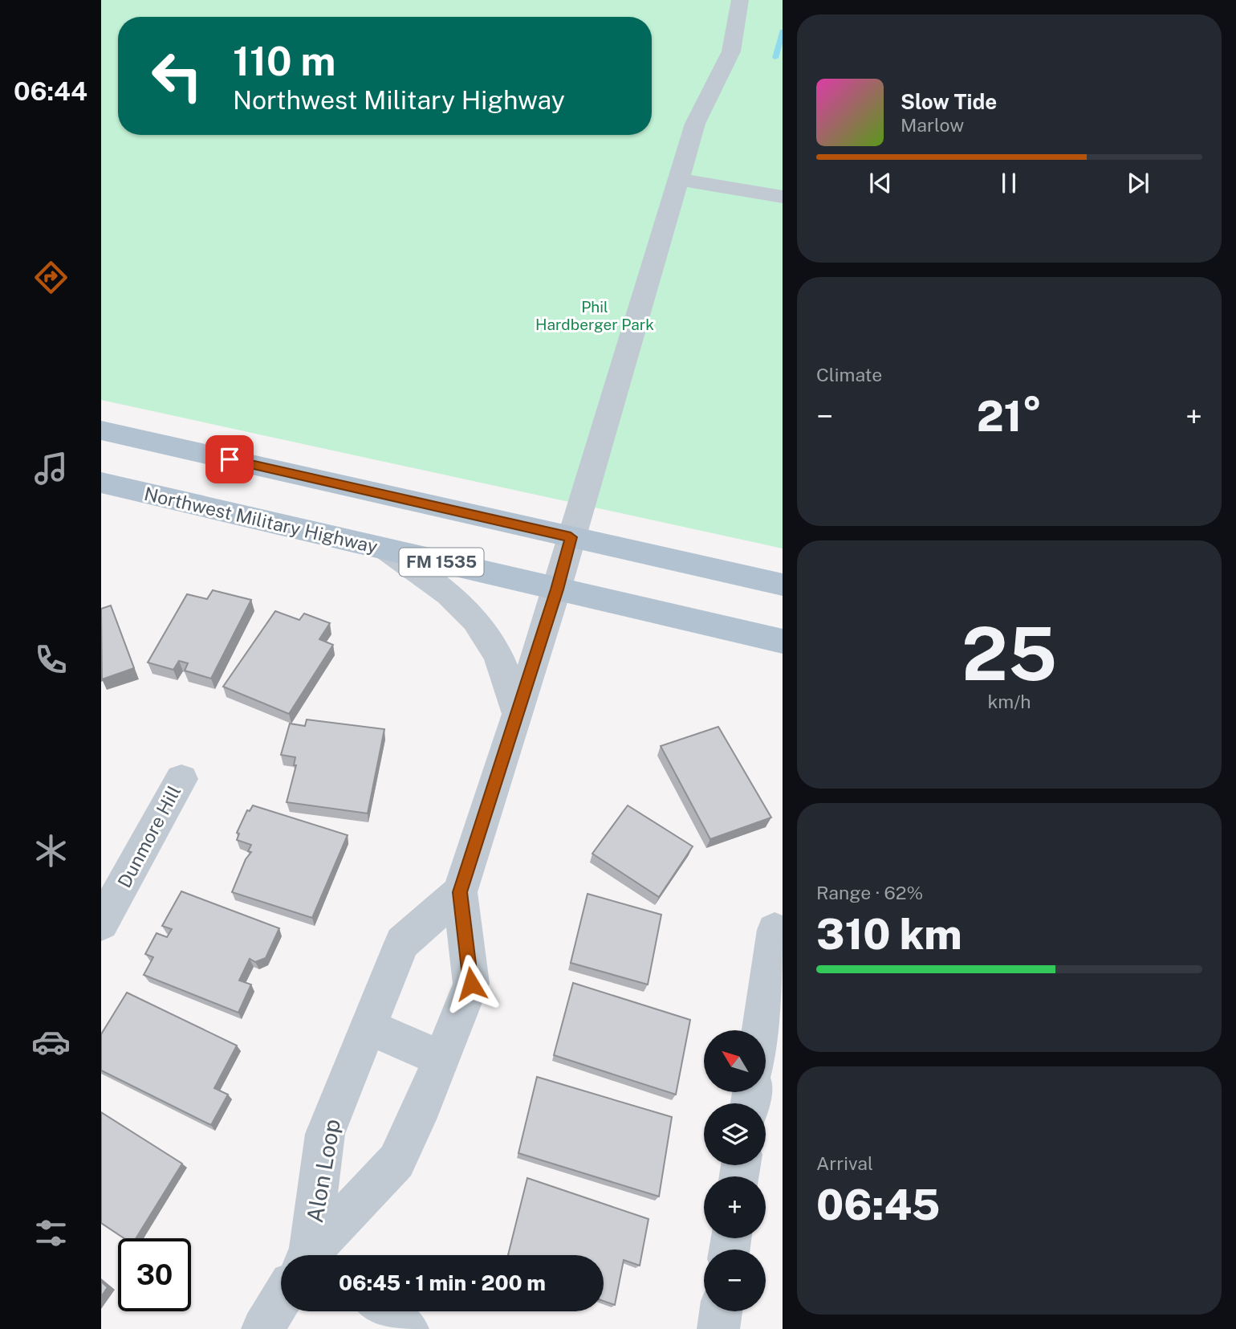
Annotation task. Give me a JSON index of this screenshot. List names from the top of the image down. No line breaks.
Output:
{"streets":{"main road":["Northwest Military Highway","FM 1535"],"street":["Dunmore Hill","Alon Loop"]},"crossings":[["Northwest Military Highway","Alon Loop"]],"parks":["Phil Hardberger Park"],"north":"top left","page":{"tabs":"06:44","turn":["110 m","Northwest Military Highway"],"song":["Slow Tide","Marlow"],"tile":["Climate",["25","km/h"],["Range · 62%","310 km"],["Arrival","06:45"]],"heat":["−","21°","+"],"map_buttons":["+","−"],"limit":"30","trip":"06:45 · 1 min · 200 m"}}
